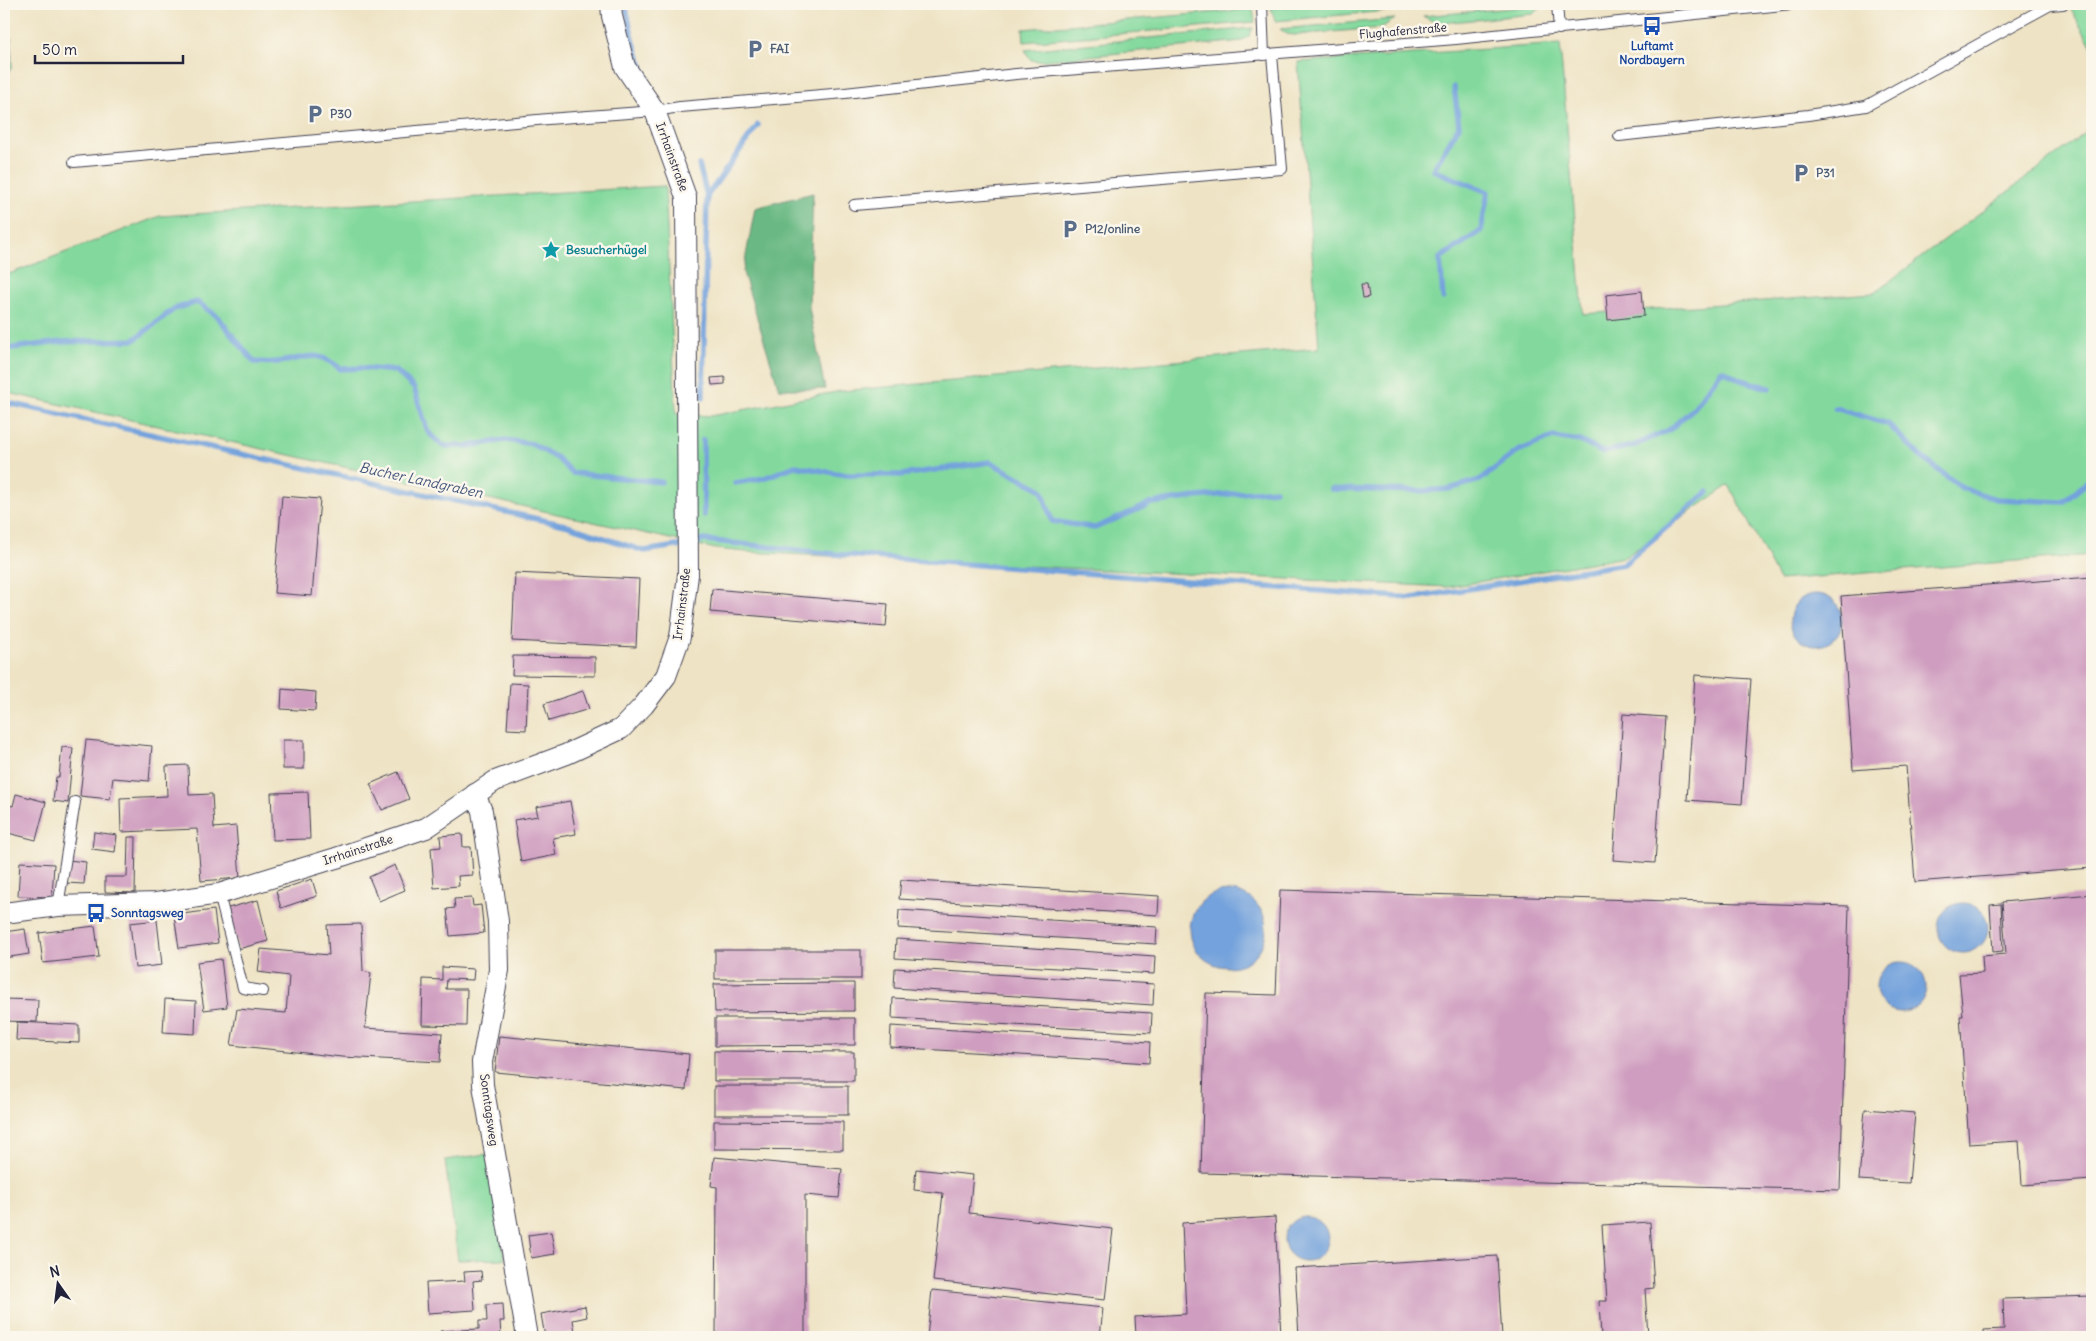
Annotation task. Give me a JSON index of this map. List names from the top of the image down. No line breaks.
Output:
{"streets":{"street":["Irrhainstraße","Sonntagsweg"],"lane":["Flughafenstraße"]},"crossings":[["Flughafenstraße","Irrhainstraße"],["Irrhainstraße","Sonntagsweg"]],"water":["Bucher Landgraben"],"places":{"bus stop":["Luftamt Nordbayern","Sonntagsweg"],"parking":["FAI","P30","P31","P12/online"],"place":["Besucherhügel"]},"scale_bar":"50 m","north":"top"}
